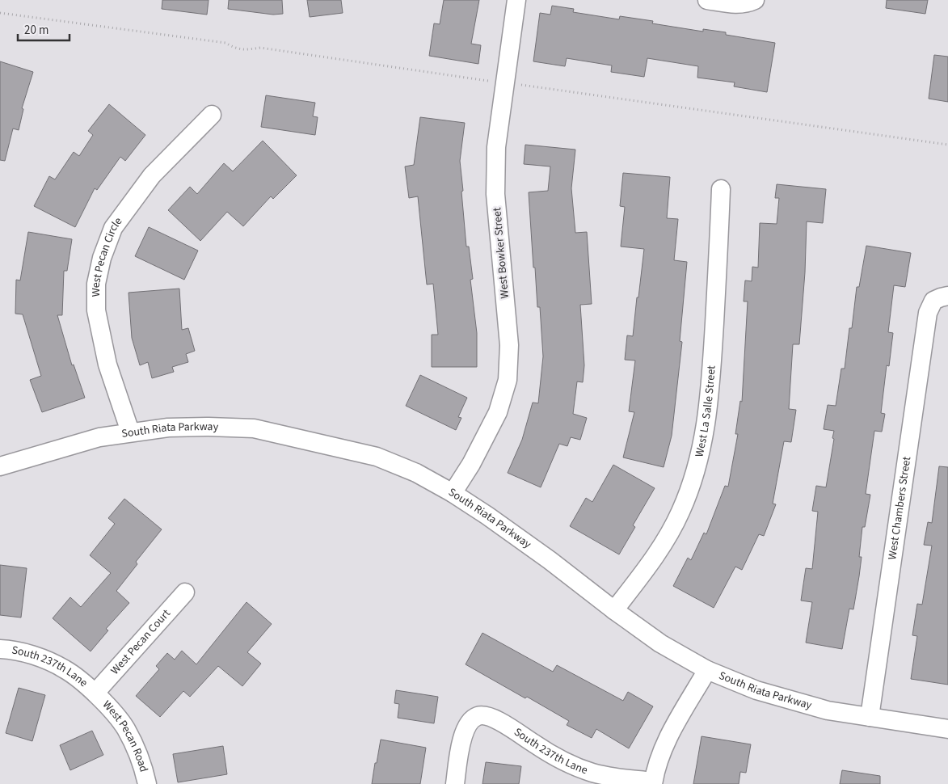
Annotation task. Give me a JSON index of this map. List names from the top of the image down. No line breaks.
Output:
{"streets":{"street":["West Bowker Street","West Pecan Circle","West La Salle Street","South Riata Parkway","West Chambers Street","West Pecan Court","South 237th Lane","West Pecan Road"]},"crossings":[["West Bowker Street","South Riata Parkway"],["West Pecan Circle","South Riata Parkway"],["West La Salle Street","South Riata Parkway"],["South Riata Parkway","West Chambers Street"],["West Pecan Court","South 237th Lane"],["West Pecan Court","West Pecan Road"],["South 237th Lane","West Pecan Road"]],"scale_bar":"20 m"}
